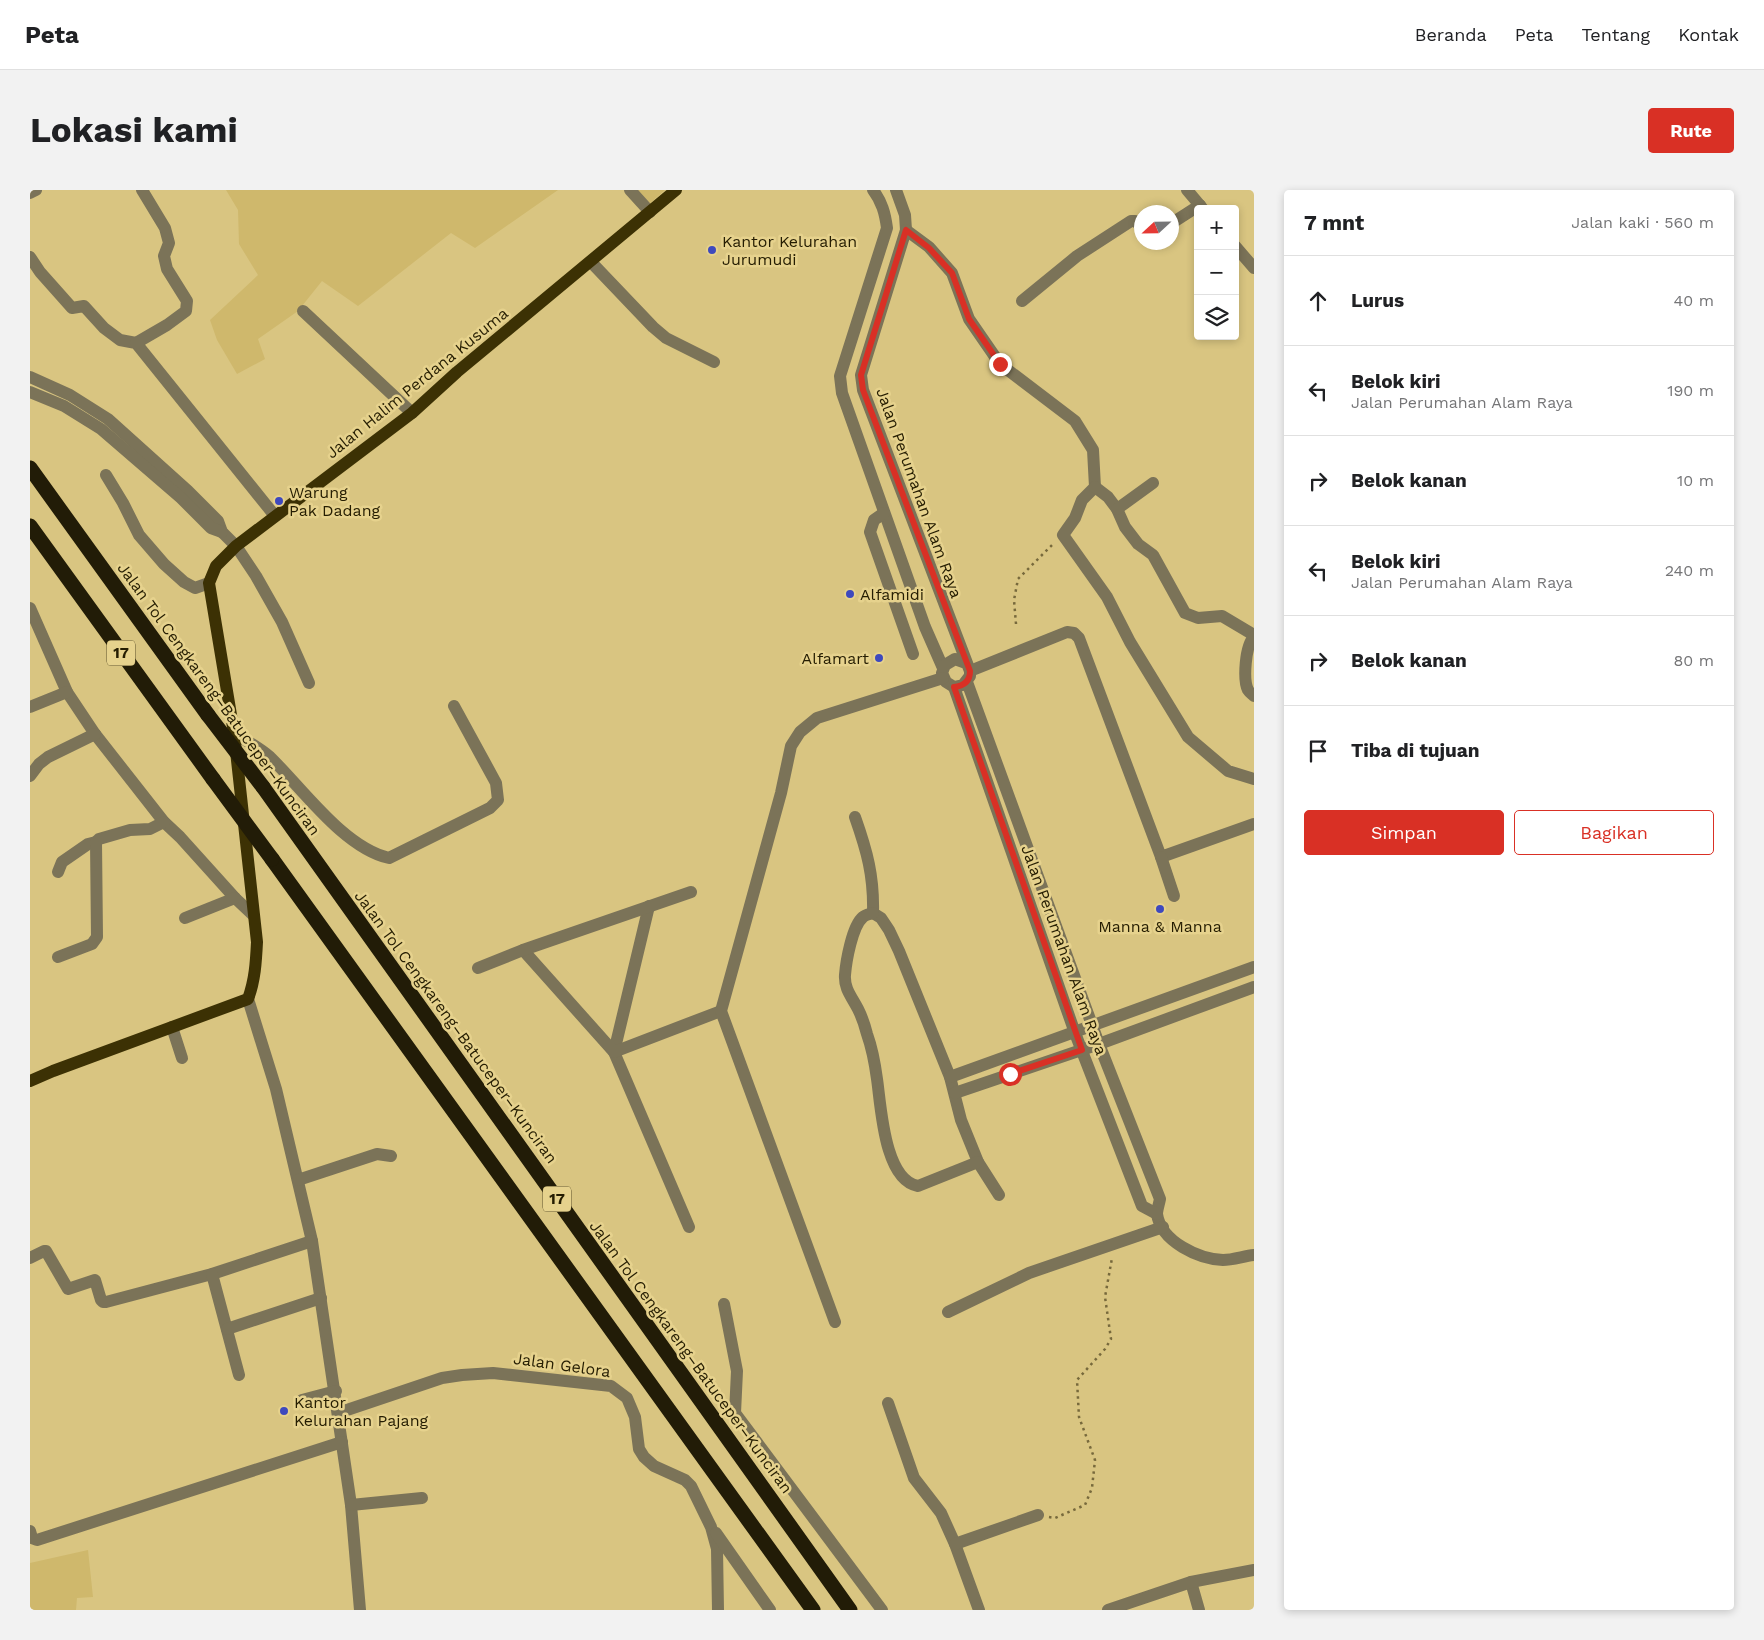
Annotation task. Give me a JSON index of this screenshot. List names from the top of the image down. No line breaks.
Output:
{"streets":{"highway":["17","Jalan Tol Cengkareng–Batuceper–Kunciran"],"main road":["Jalan Halim Perdana Kusuma"],"street":["Jalan Perumahan Alam Raya","Jalan Gelora"]},"places":["Kantor Kelurahan Jurumudi","Warung Pak Dadang","Alfamidi","Alfamart","Manna & Manna","Kantor Kelurahan Pajang"],"north":"left","page":{"header":"Peta","nav":["Beranda","Peta","Tentang","Kontak"],"buttons":["Rute",["Simpan","Bagikan"]],"title":"Lokasi kami","heading":["7 mnt","Jalan kaki · 560 m"],"map_buttons":["+","−"],"list":[["Lurus","40 m"],["Belok kiri","Jalan Perumahan Alam Raya","190 m"],["Belok kanan","10 m"],["Belok kiri","Jalan Perumahan Alam Raya","240 m"],["Belok kanan","80 m"],"Tiba di tujuan"]}}
